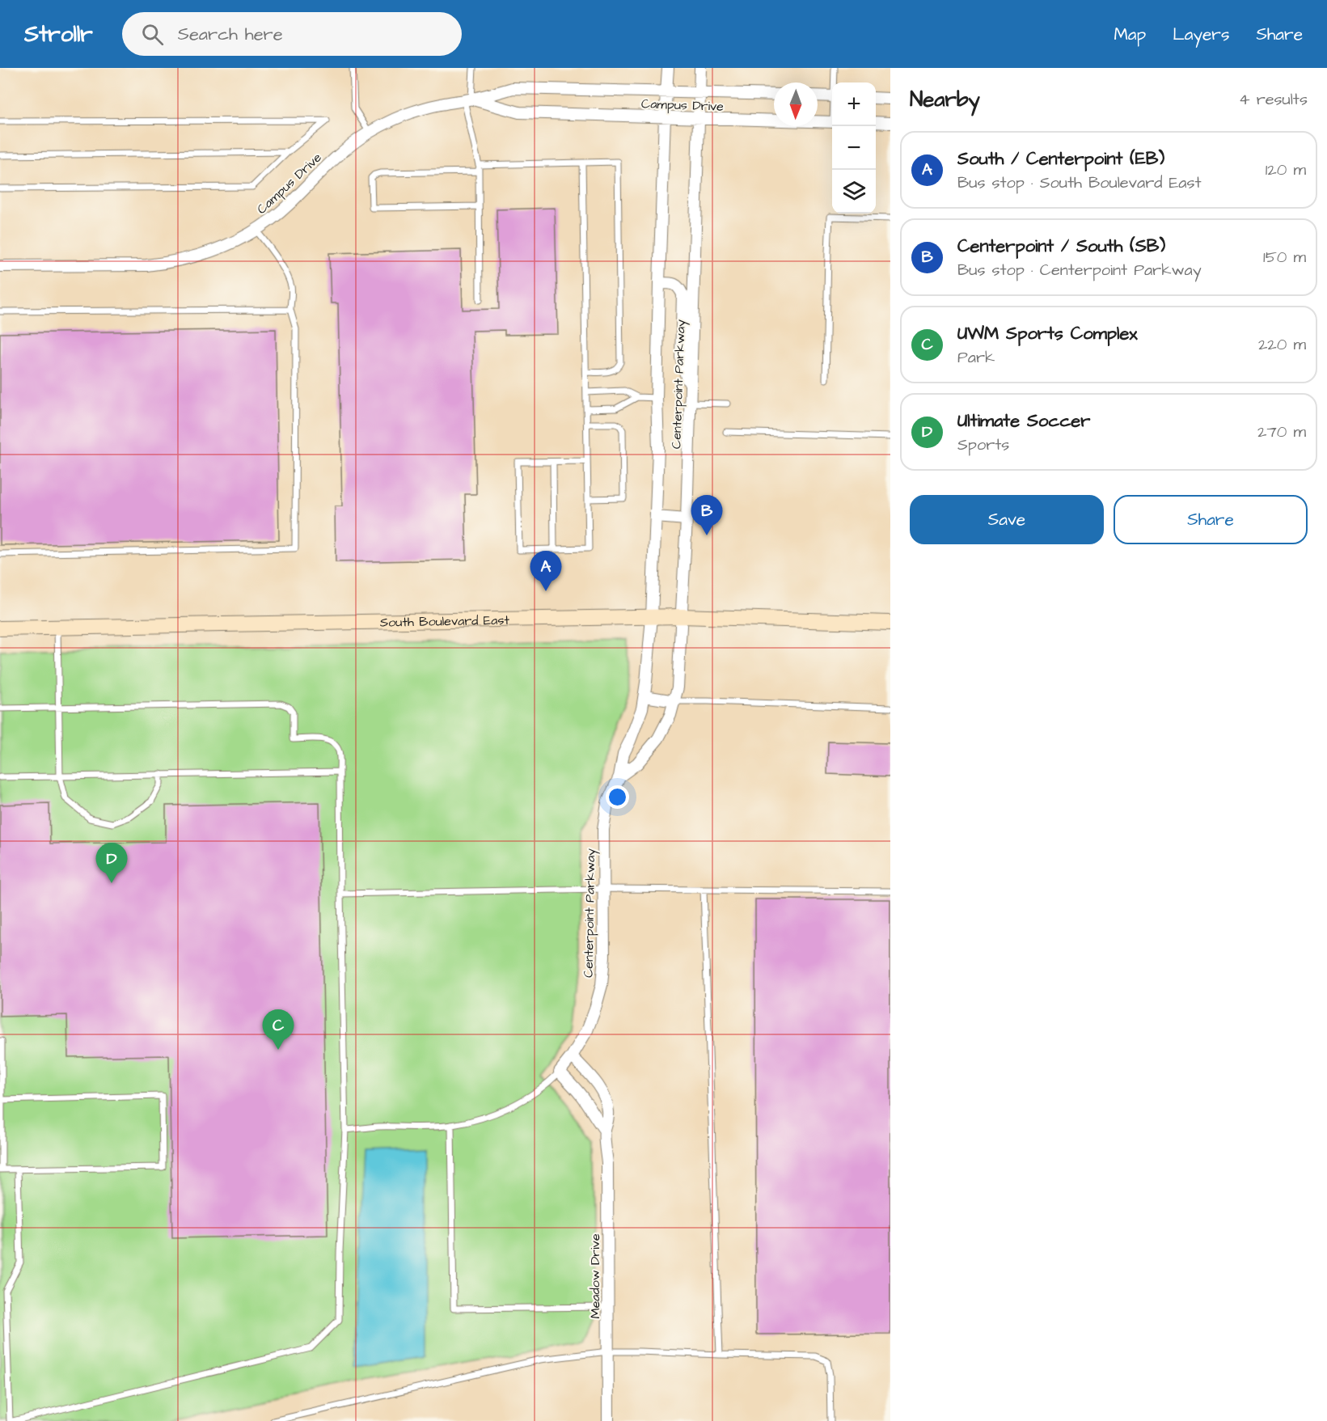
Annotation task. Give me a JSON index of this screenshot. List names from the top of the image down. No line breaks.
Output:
{"streets":{"street":["Campus Drive","Centerpoint Parkway","South Boulevard East","Meadow Drive"]},"crossings":[["Campus Drive","Centerpoint Parkway"],["Centerpoint Parkway","South Boulevard East"],["Centerpoint Parkway","Meadow Drive"]],"north":"bottom","page":{"header":"Strollr","search":"Search here","nav":["Map","Layers","Share"],"heading":["Nearby","4 results"],"map_buttons":["+","−"],"list":[{"mark":"A","name":"South / Centerpoint (EB)","note":"Bus stop · South Boulevard East","value":"120 m"},{"mark":"B","name":"Centerpoint / South (SB)","note":"Bus stop · Centerpoint Parkway","value":"150 m"},{"mark":"C","name":"UWM Sports Complex","note":"Park","value":"220 m"},{"mark":"D","name":"Ultimate Soccer","note":"Sports","value":"270 m"}],"buttons":["Save","Share"],"pins":["B","A","D","C"]}}
